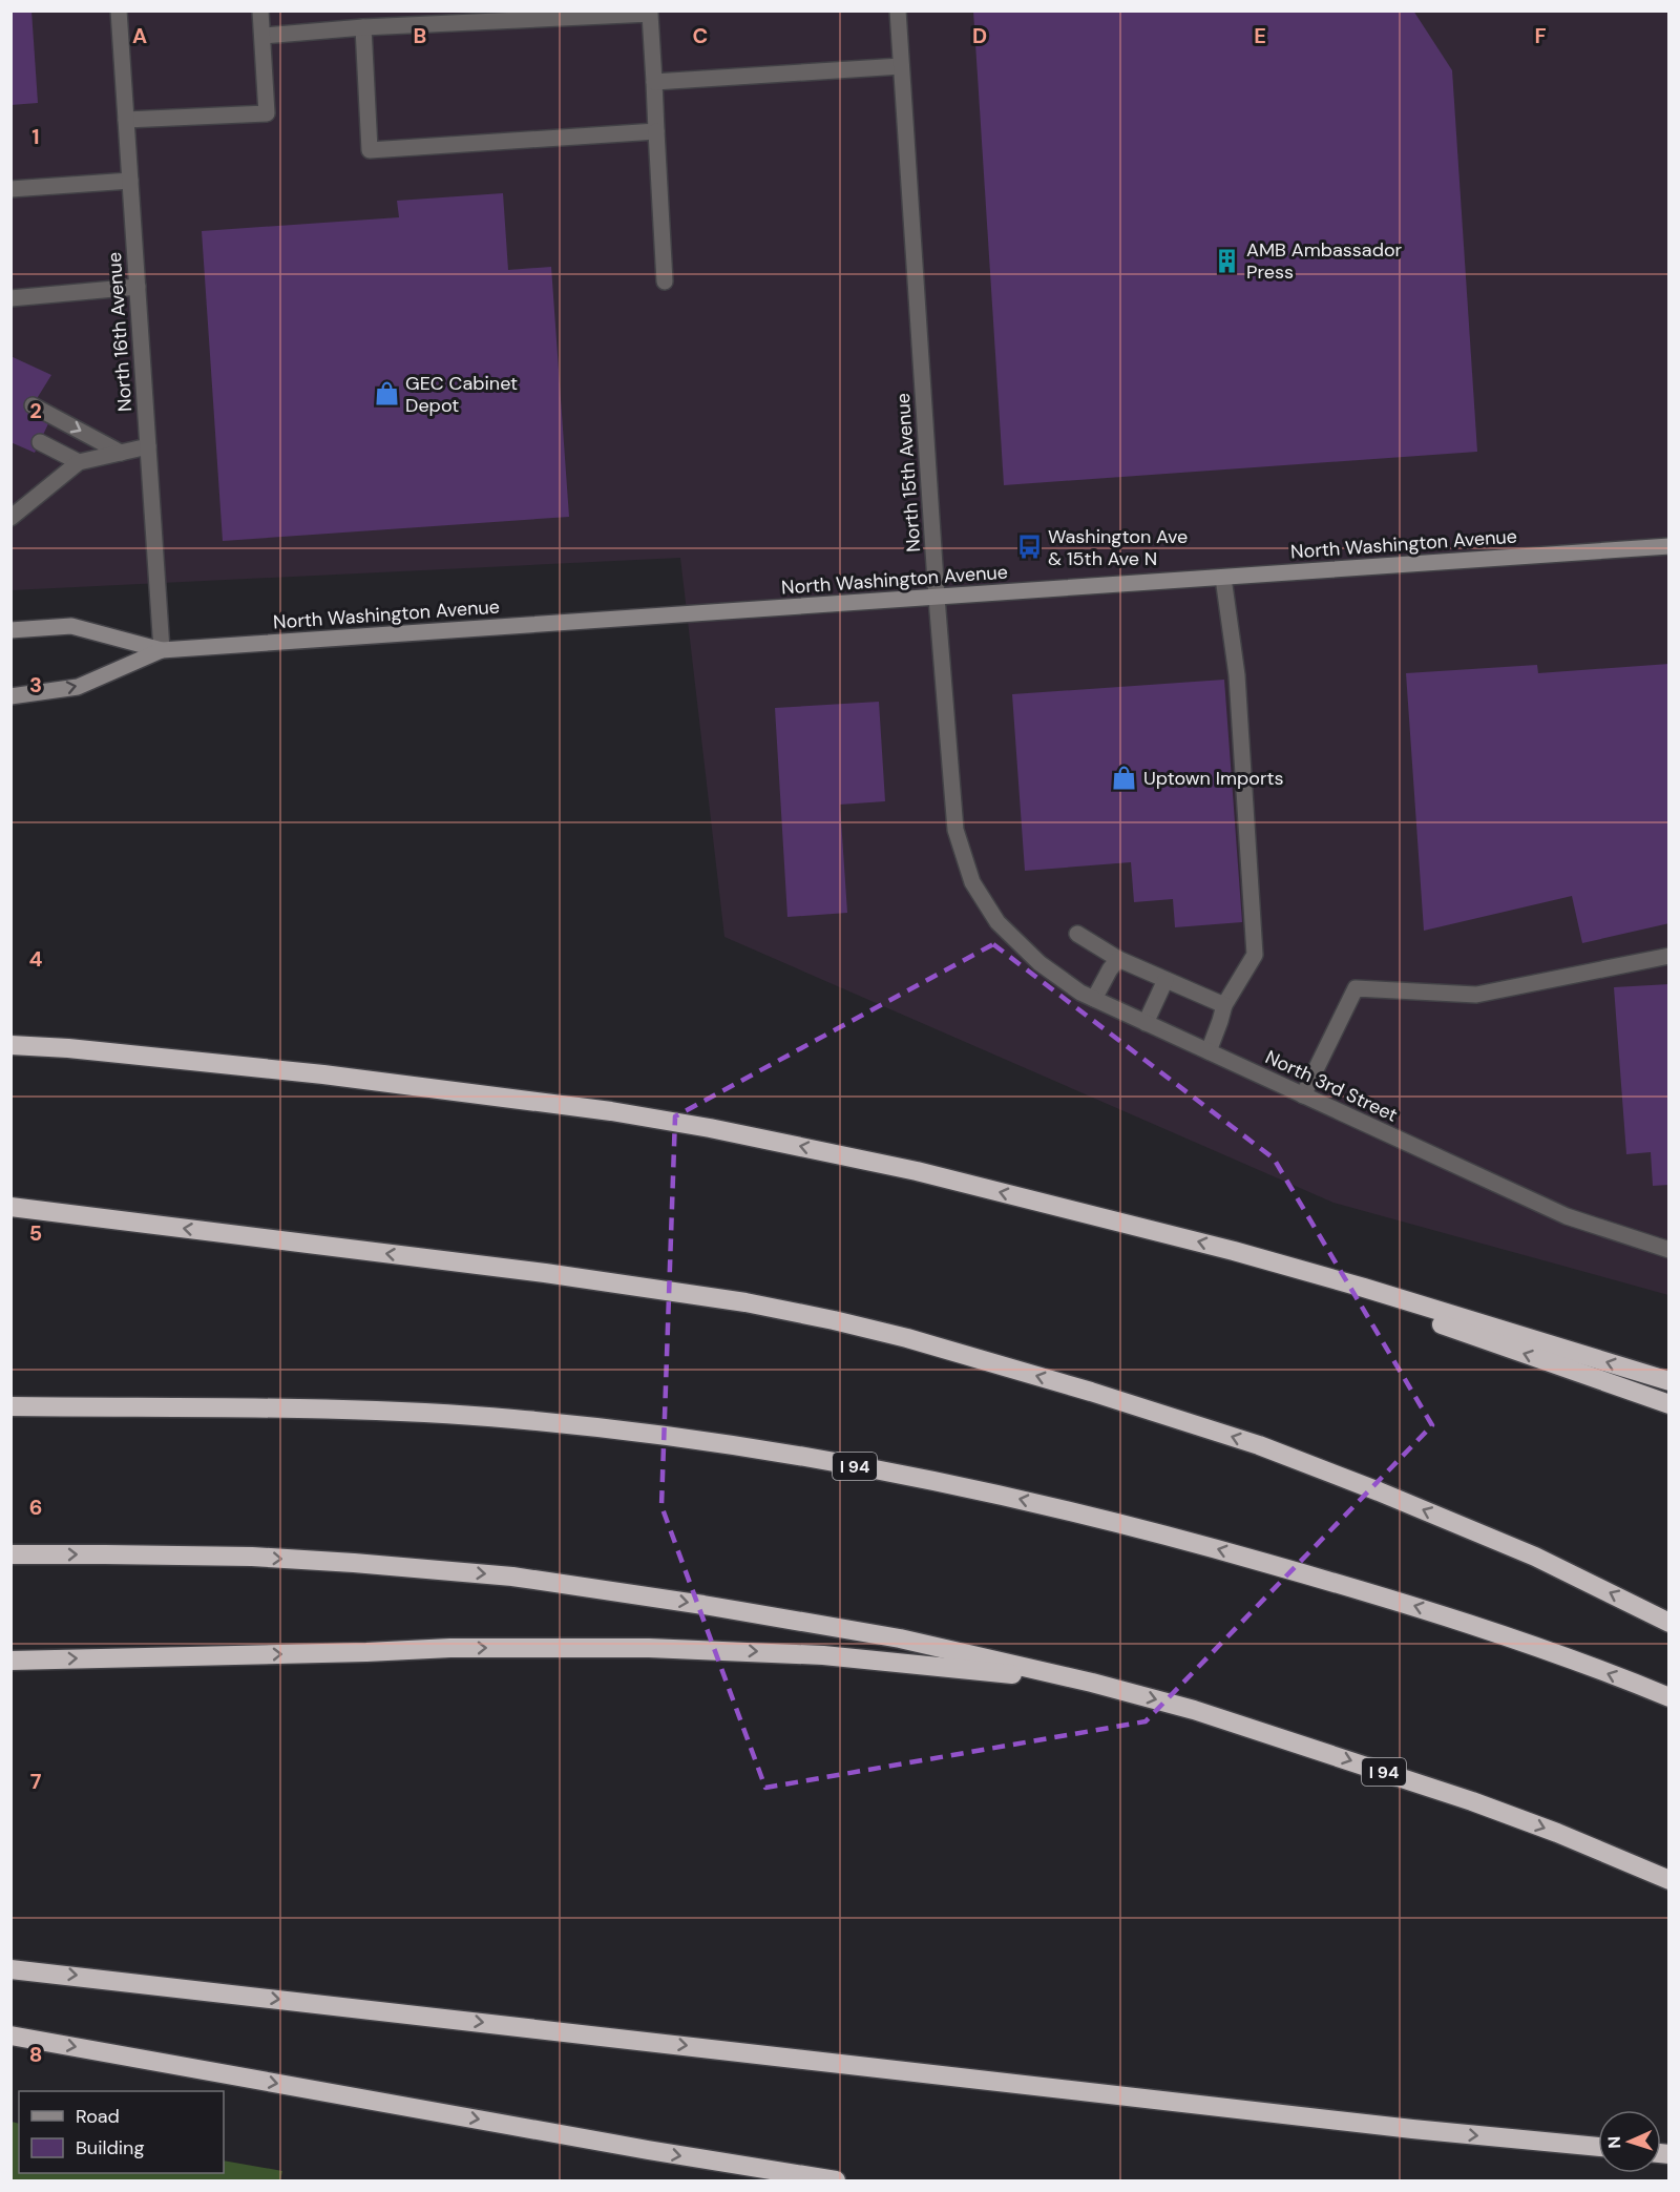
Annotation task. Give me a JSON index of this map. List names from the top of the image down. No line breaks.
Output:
{"streets":{"highway":["I 94"],"main road":["North Washington Avenue"],"street":["North 16th Avenue","North 15th Avenue","North 3rd Street"]},"crossings":[["North 16th Avenue","North Washington Avenue"],["North 15th Avenue","North Washington Avenue"],["North 15th Avenue","North 3rd Street"]],"places":{"building":["AMB Ambassador Press"],"shop":["GEC Cabinet Depot","Uptown Imports"],"bus stop":["Washington Ave & 15th Ave N"]},"legend":["Road","Building"],"north":"left","grid":{"columns":["A","B","C","D","E","F"],"rows":["1","2","3","4","5","6","7","8"]}}
